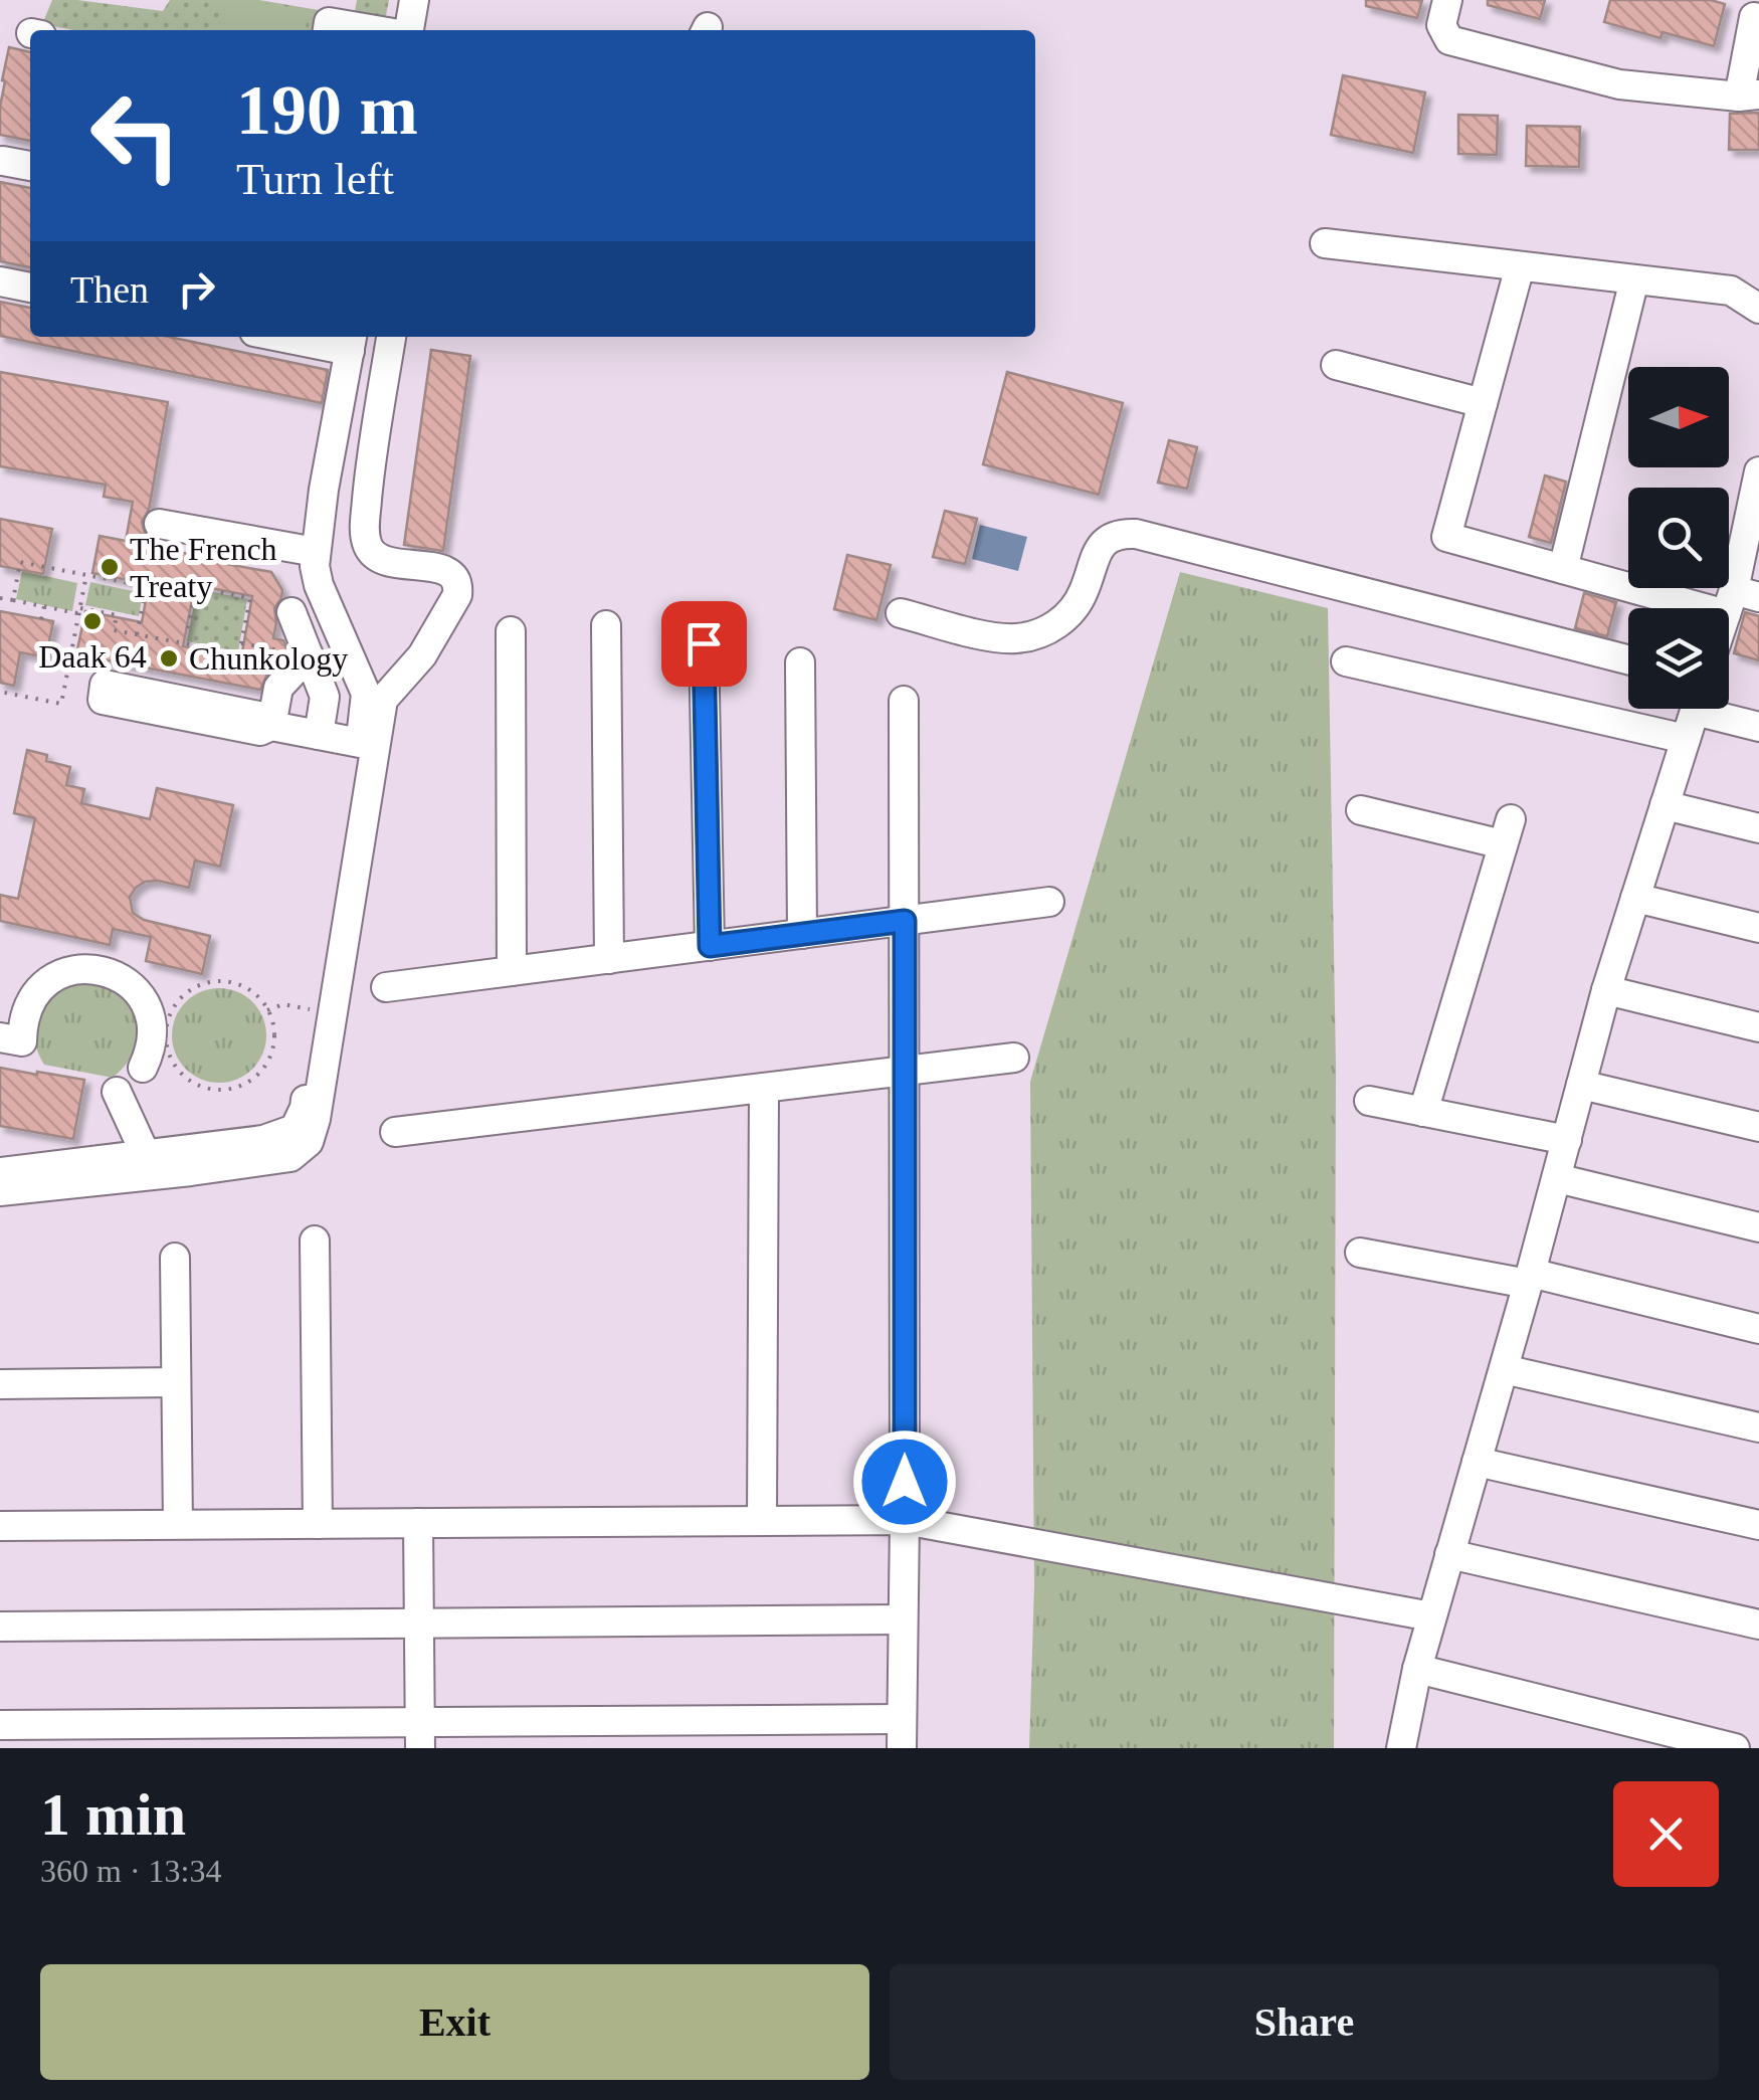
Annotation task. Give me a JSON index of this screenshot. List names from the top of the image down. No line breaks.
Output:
{"places":["The French Treaty","Daak 64","Chunkology"],"north":"right","page":{"turn":["190 m","Turn left"],"then":"Then","heading":["1 min","360 m · 13:34"],"buttons":["Exit","Share"]}}
